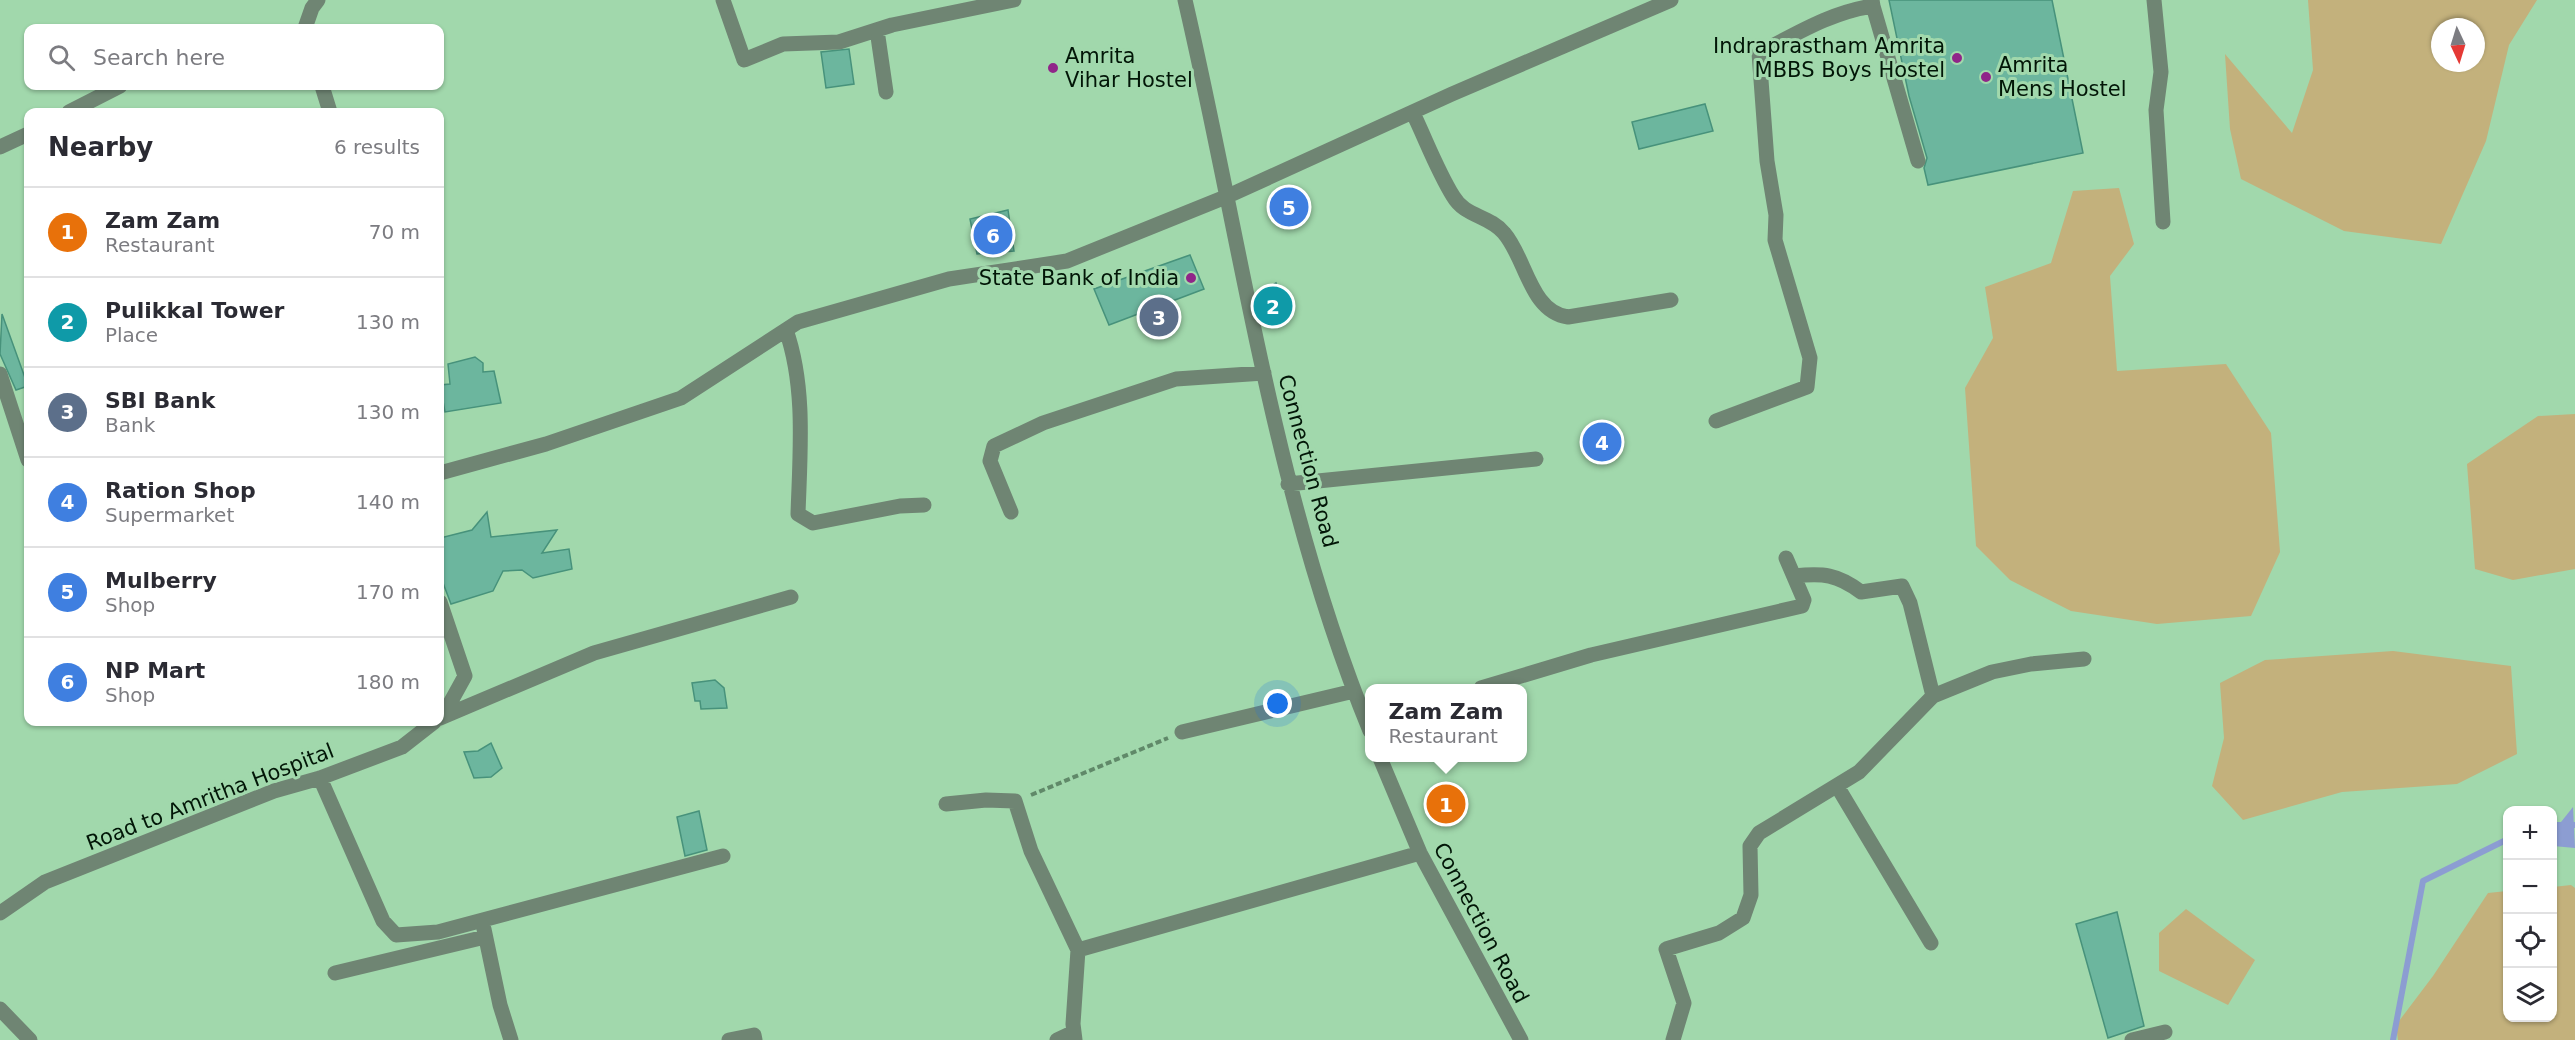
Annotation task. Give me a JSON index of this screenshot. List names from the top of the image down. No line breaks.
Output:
{"streets":{"street":["Connection Road","Road to Amritha Hospital"]},"places":["Indraprastham Amrita MBBS Boys Hostel","Amrita Vihar Hostel","Amrita Mens Hostel","State Bank of India"],"north":"bottom","page":{"search":"Search here","heading":["Nearby","6 results"],"pins":["5","6","2","3","4","1"],"list":[{"mark":"1","name":"Zam Zam","note":"Restaurant","value":"70 m"},{"mark":"2","name":"Pulikkal Tower","note":"Place","value":"130 m"},{"mark":"3","name":"SBI Bank","note":"Bank","value":"130 m"},{"mark":"4","name":"Ration Shop","note":"Supermarket","value":"140 m"},{"mark":"5","name":"Mulberry","note":"Shop","value":"170 m"},{"mark":"6","name":"NP Mart","note":"Shop","value":"180 m"}],"popup":["Zam Zam","Restaurant"],"map_buttons":["+","−"]}}
